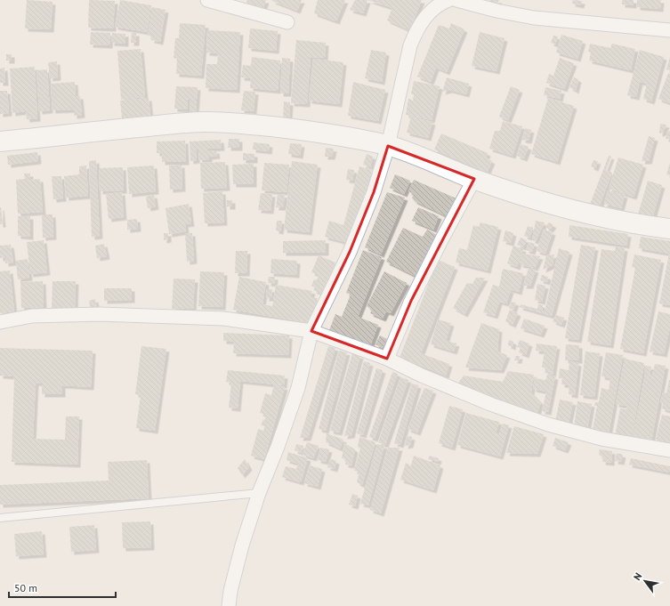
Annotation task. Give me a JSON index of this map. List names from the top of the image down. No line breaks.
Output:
{"scale_bar":"50 m","north":"top left"}
